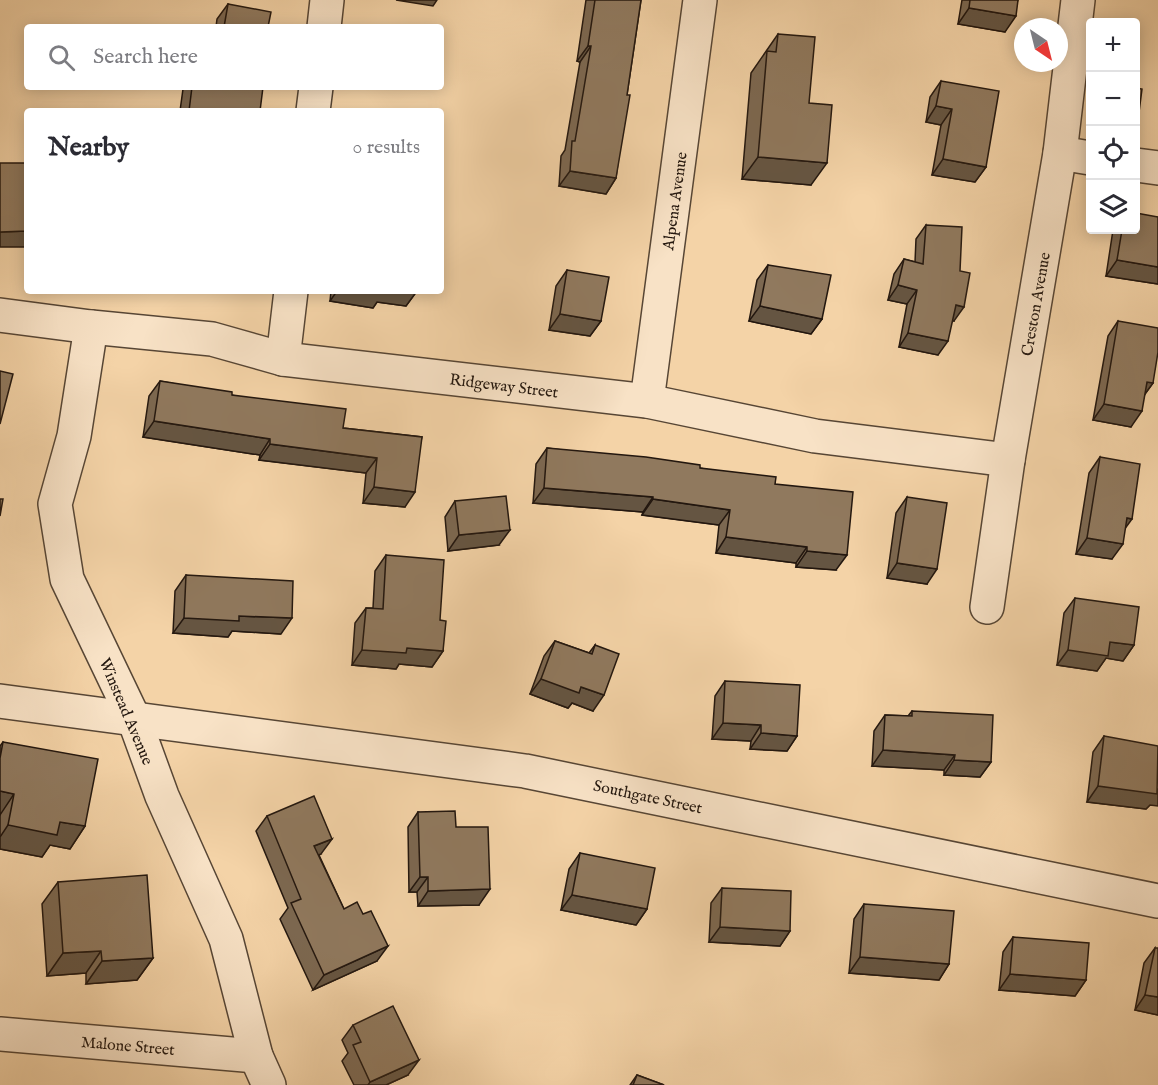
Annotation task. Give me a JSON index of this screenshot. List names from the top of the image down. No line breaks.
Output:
{"streets":{"street":["Alpena Avenue","Creston Avenue","Ridgeway Street","Winstead Avenue","Southgate Street","Malone Street"]},"crossings":[["Alpena Avenue","Ridgeway Street"],["Creston Avenue","Ridgeway Street"],["Ridgeway Street","Winstead Avenue"],["Winstead Avenue","Southgate Street"],["Winstead Avenue","Malone Street"]],"north":"bottom right","page":{"map_buttons":["+","−"],"search":"Search here","heading":["Nearby","0 results"]}}
